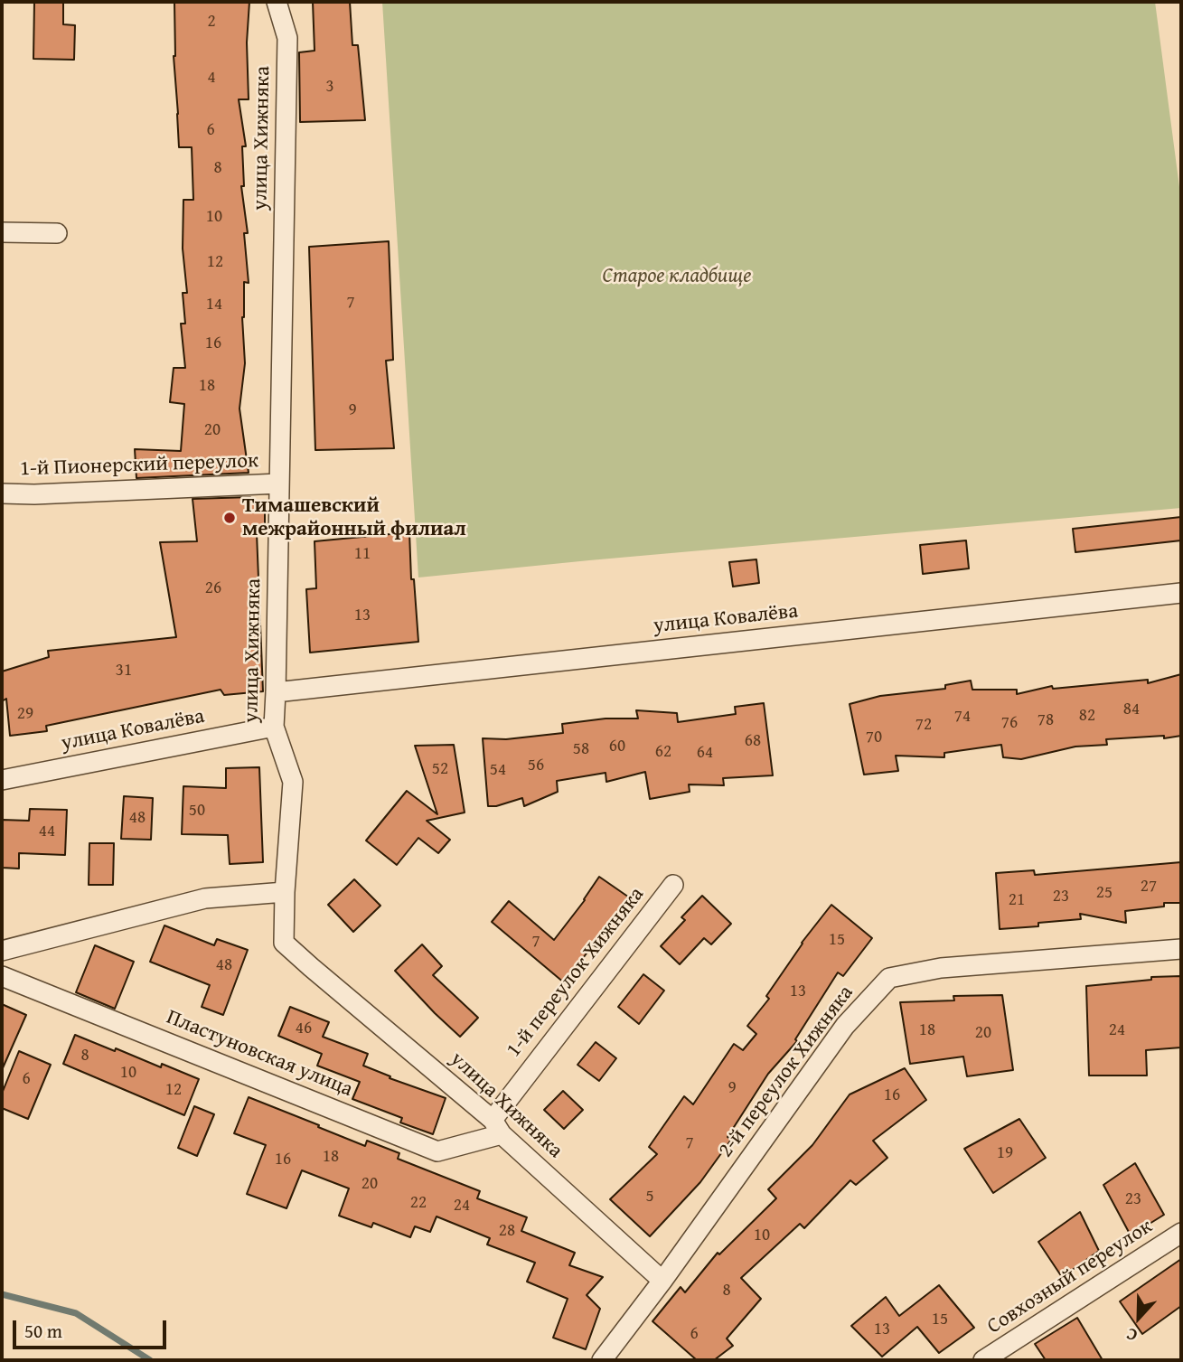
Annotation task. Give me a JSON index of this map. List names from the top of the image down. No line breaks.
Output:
{"streets":{"street":["улица Хижняка","1-й Пионерский переулок","улица Ковалёва","1-й переулок Хижняка","Пластуновская улица","2-й переулок Хижняка","Совхозный переулок"]},"crossings":[["улица Хижняка","1-й Пионерский переулок"],["улица Хижняка","улица Ковалёва"],["улица Хижняка","1-й переулок Хижняка"],["улица Хижняка","Пластуновская улица"],["улица Хижняка","2-й переулок Хижняка"],["1-й переулок Хижняка","Пластуновская улица"]],"parks":["Старое кладбище"],"places":["Тимашевский межрайонный филиал"],"house_numbers":["2","4","3","6","8","10","12","7","14","16","18","9","20","11","26","13","31","84","29","82","74","78","76","72","70","68","60","58","62","64","56","52","54","50","48","44","27","25","23","21","15","7","48","13","46","18","24","20","8","10","6","9","12","16","7","19","18","16","20","5","23","22","24","28","10","8","15","13","6"],"scale_bar":"50 m","north":"bottom"}
